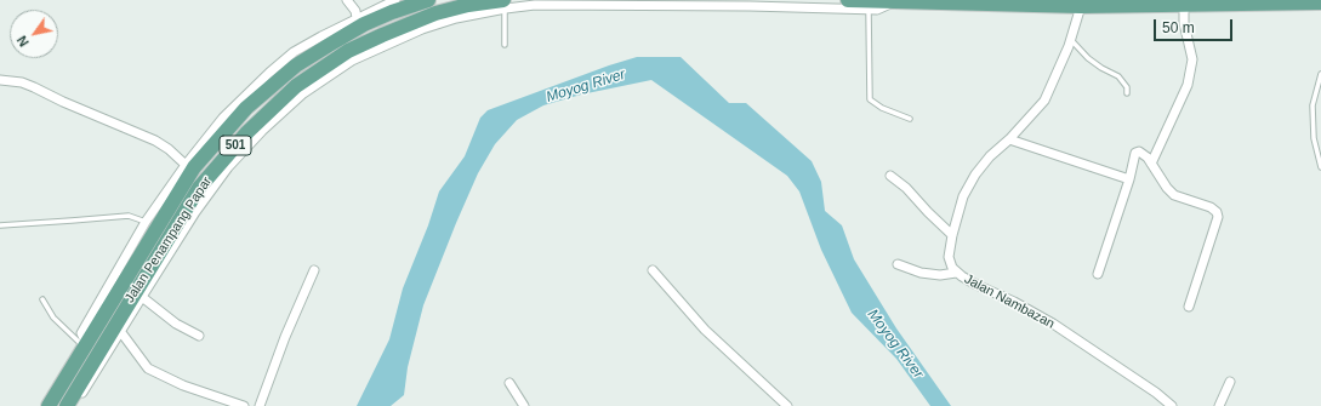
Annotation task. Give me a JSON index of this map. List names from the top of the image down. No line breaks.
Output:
{"streets":{"main road":["501","Jalan Penampang Papar"],"street":["Jalan Nambazan"]},"water":["Moyog River"],"scale_bar":"50 m","north":"bottom left"}
